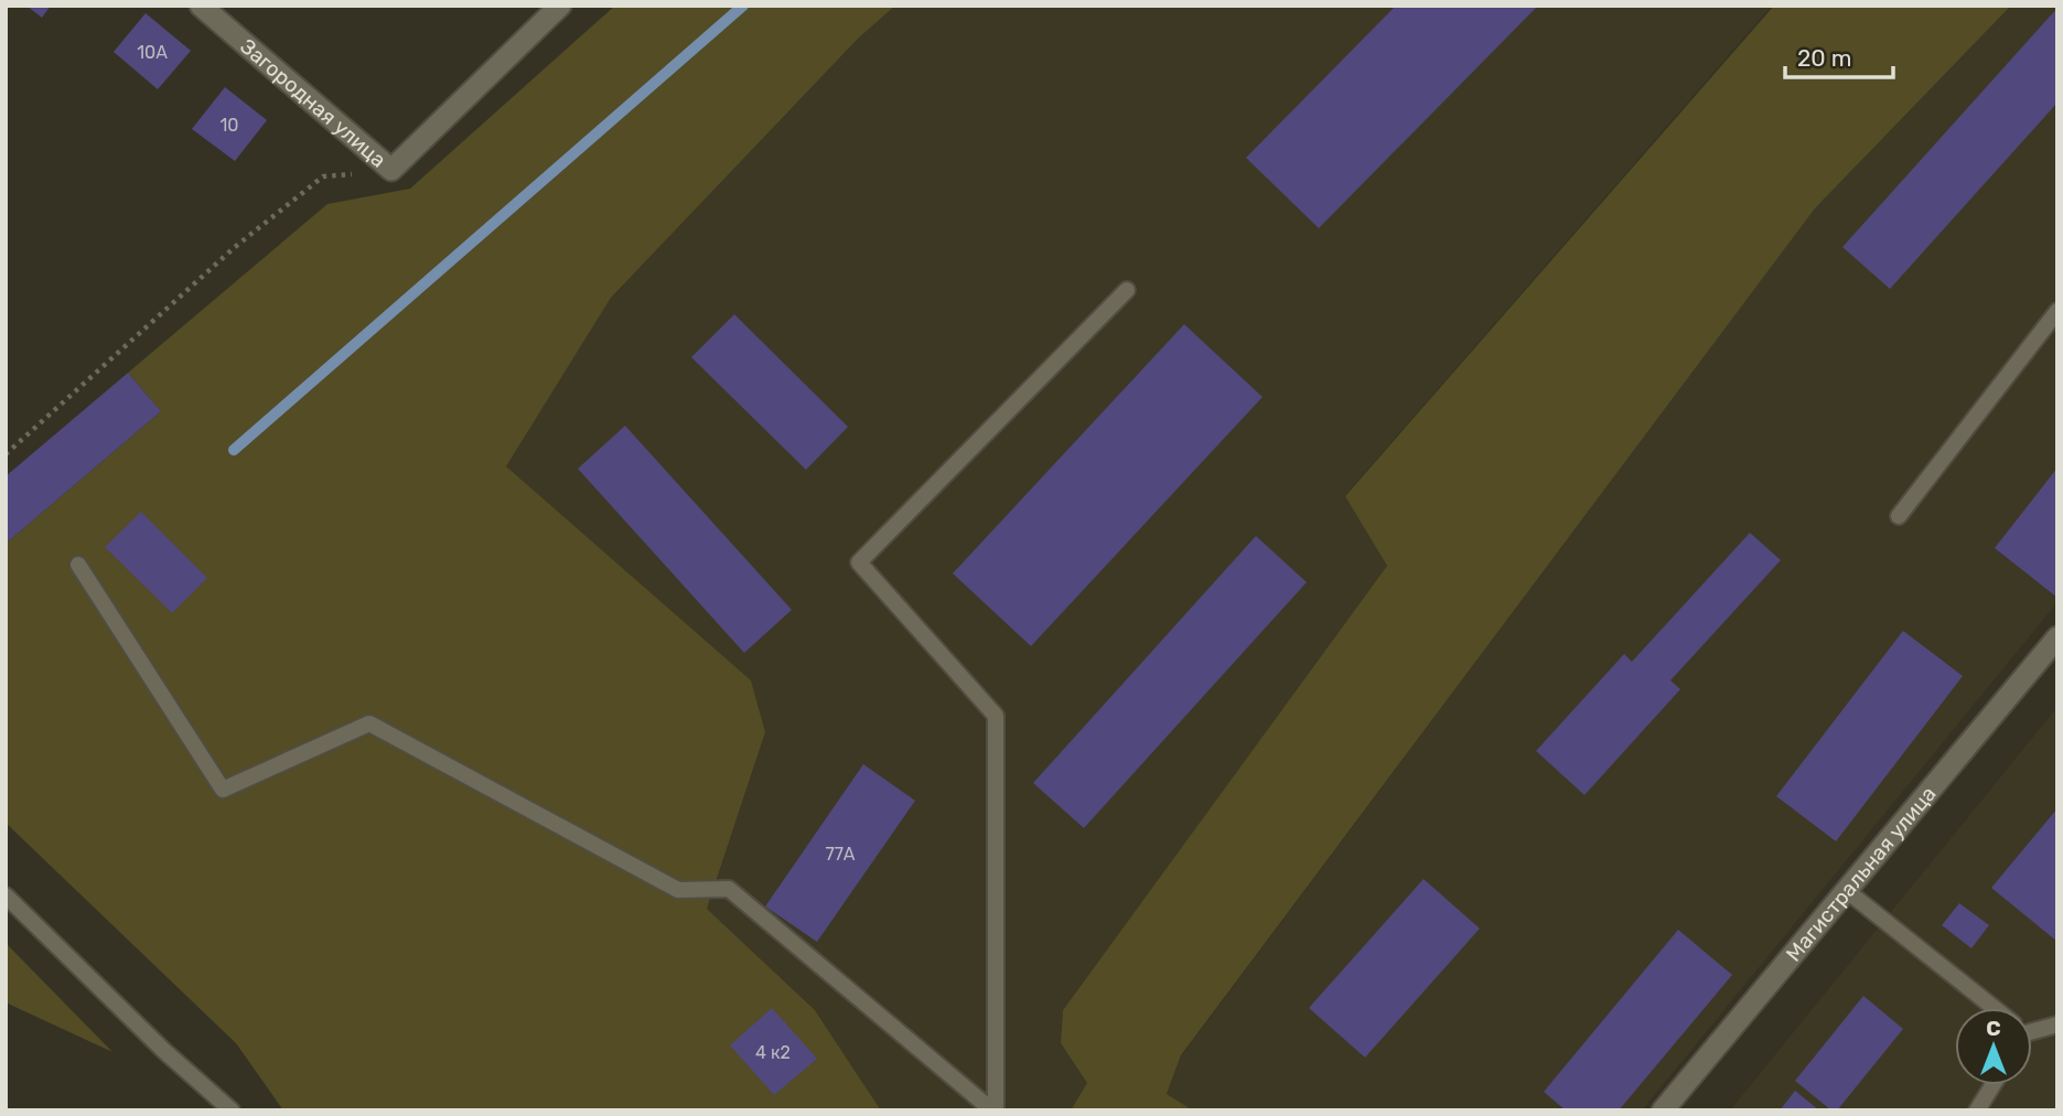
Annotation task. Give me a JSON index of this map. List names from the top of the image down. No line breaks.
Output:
{"streets":{"street":["Загородная улица","Магистральная улица"]},"house_numbers":["10А","10","77А","4 к2"],"scale_bar":"20 m","north":"top"}
